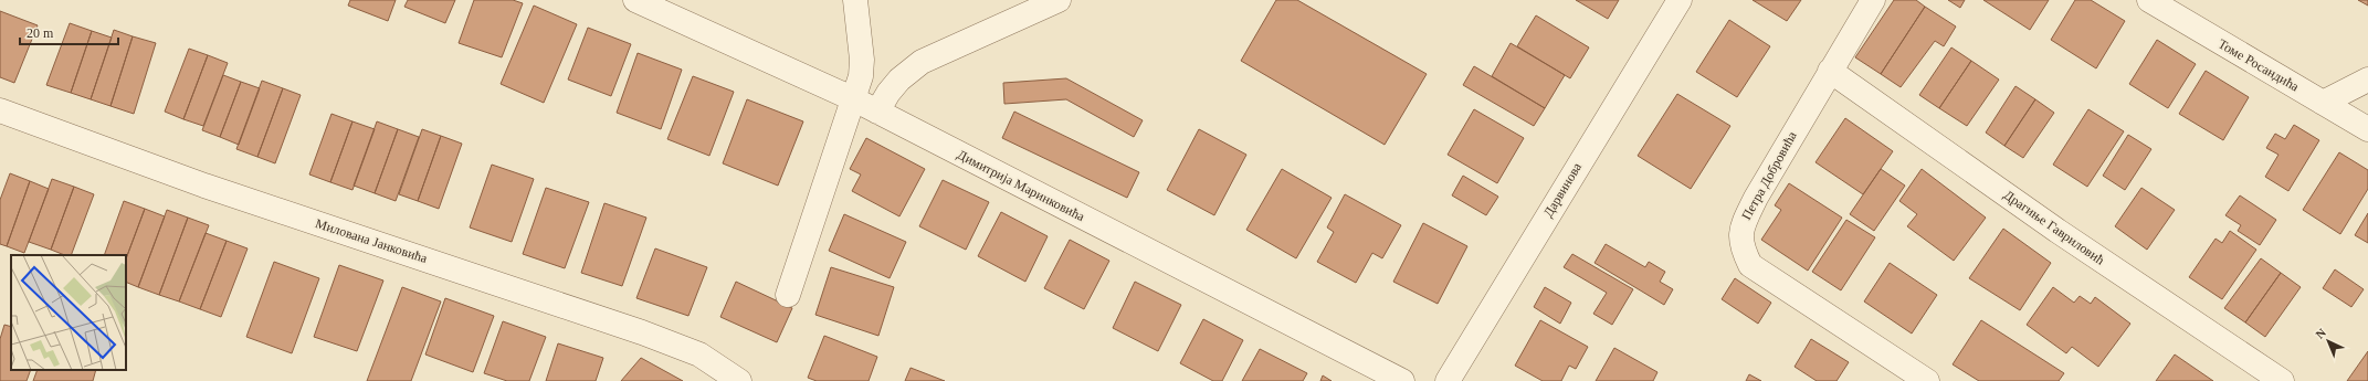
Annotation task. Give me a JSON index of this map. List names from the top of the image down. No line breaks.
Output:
{"streets":{"street":["Томе Росандића","Петра Добровића","Димитрија Маринковића","Дарвинова","Драгиње Гавриловић","Милована Јанковића"]},"crossings":[["Петра Добровића","Драгиње Гавриловић"]],"scale_bar":"20 m","north":"top left"}
